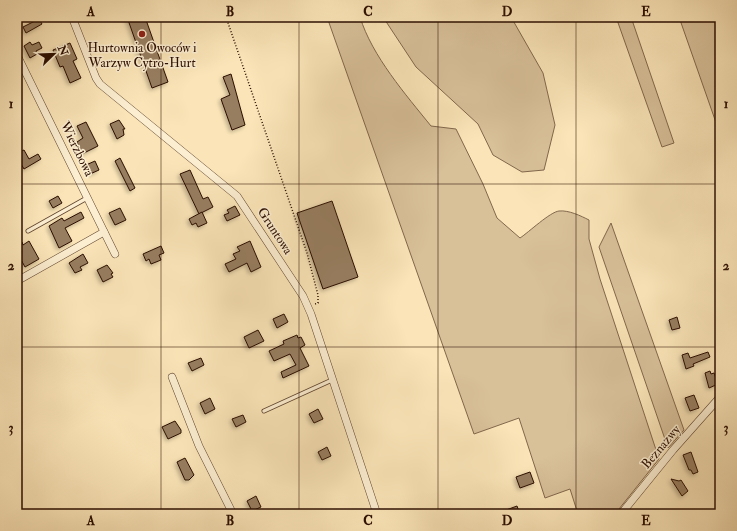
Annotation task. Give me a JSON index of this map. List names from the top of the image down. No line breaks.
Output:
{"streets":{"street":["Wierzbowa","Gruntowa","Beznazwy"]},"places":["Hurtownia Owoców i Warzyw Cytro-Hurt"],"north":"top right","grid":{"columns":["A","B","C","D","E"],"rows":["1","2","3"]}}
